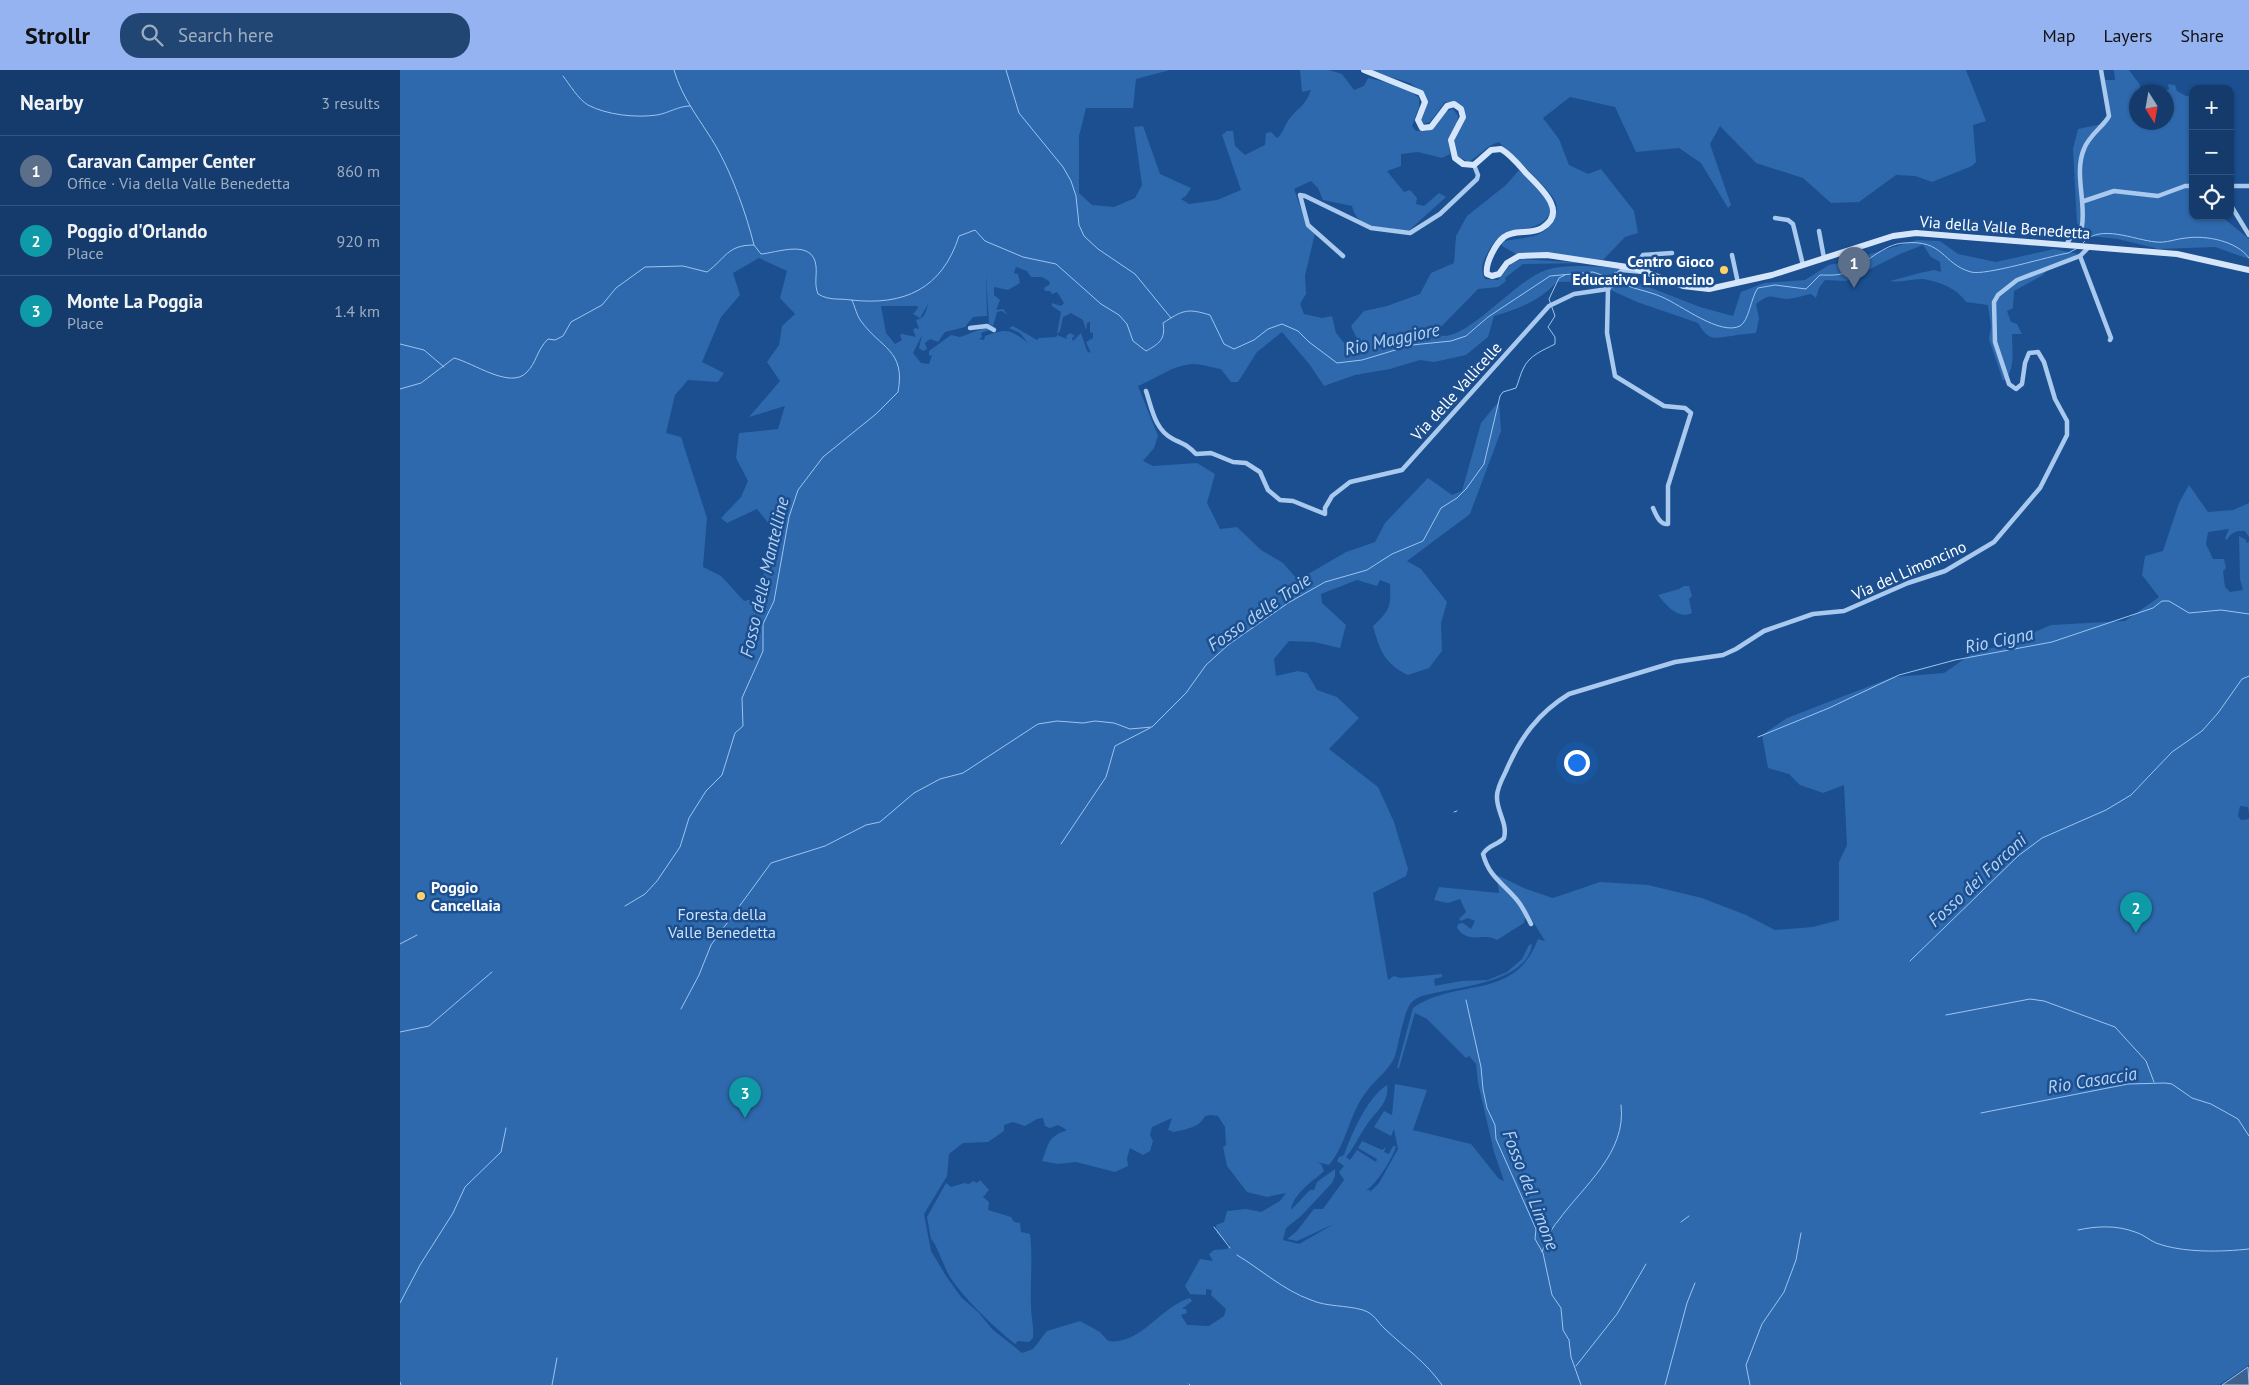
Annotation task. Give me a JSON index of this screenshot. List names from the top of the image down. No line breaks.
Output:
{"streets":{"main road":["Via della Valle Benedetta"],"street":["Via delle Vallicelle","Via del Limoncino"]},"crossings":[["Via della Valle Benedetta","Via del Limoncino"]],"water":["Rio Maggiore","Fosso delle Mantelline","Fosso delle Troie","Rio Cigna","Fosso dei Forconi","Rio Casaccia","Fosso del Limone"],"parks":["Foresta della Valle Benedetta"],"places":["Centro Gioco Educativo Limoncino","Poggio Cancellaia"],"north":"bottom","page":{"header":"Strollr","search":"Search here","nav":["Map","Layers","Share"],"heading":["Nearby","3 results"],"map_buttons":["+","−"],"list":[{"mark":"1","name":"Caravan Camper Center","note":"Office · Via della Valle Benedetta","value":"860 m"},{"mark":"2","name":"Poggio d'Orlando","note":"Place","value":"920 m"},{"mark":"3","name":"Monte La Poggia","note":"Place","value":"1.4 km"}],"pins":["1","2","3"]}}
